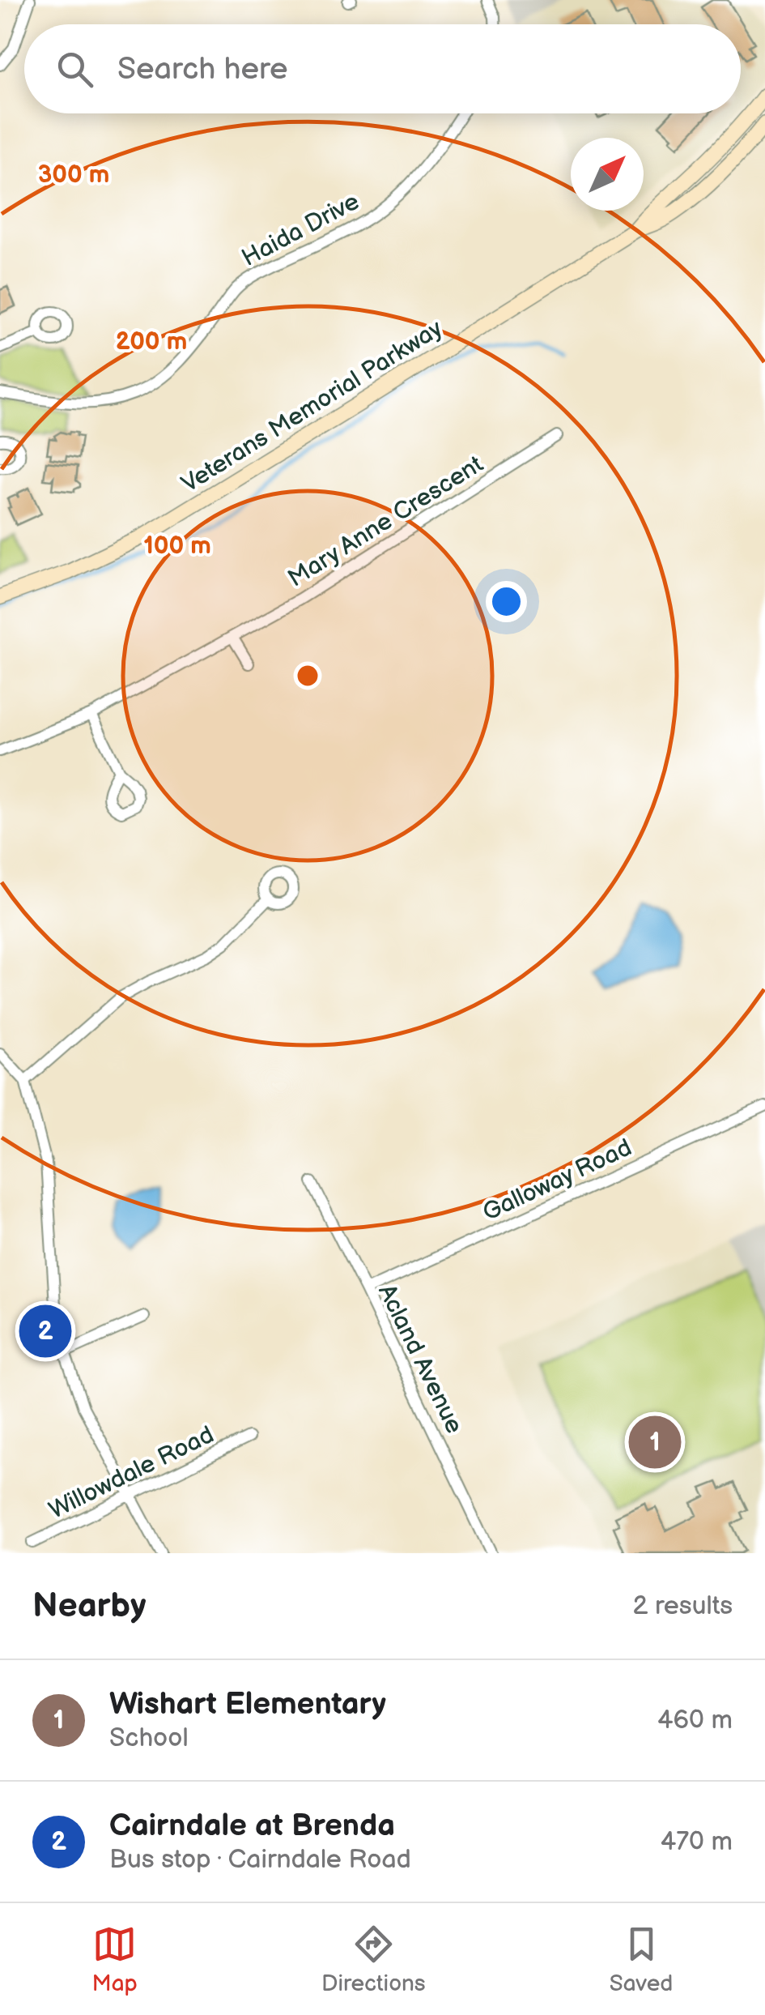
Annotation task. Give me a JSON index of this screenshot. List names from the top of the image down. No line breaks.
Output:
{"streets":{"main road":["Veterans Memorial Parkway"],"street":["Haida Drive","Mary Anne Crescent","Galloway Road","Acland Avenue","Willowdale Road"]},"crossings":[["Galloway Road","Acland Avenue"]],"north":"top right","page":{"search":"Search here","pins":["2","1"],"heading":["Nearby","2 results"],"list":[{"mark":"1","name":"Wishart Elementary","note":"School","value":"460 m"},{"mark":"2","name":"Cairndale at Brenda","note":"Bus stop · Cairndale Road","value":"470 m"}],"nav":["Map","Directions","Saved"]},"rings":["300 m","200 m","100 m"]}
